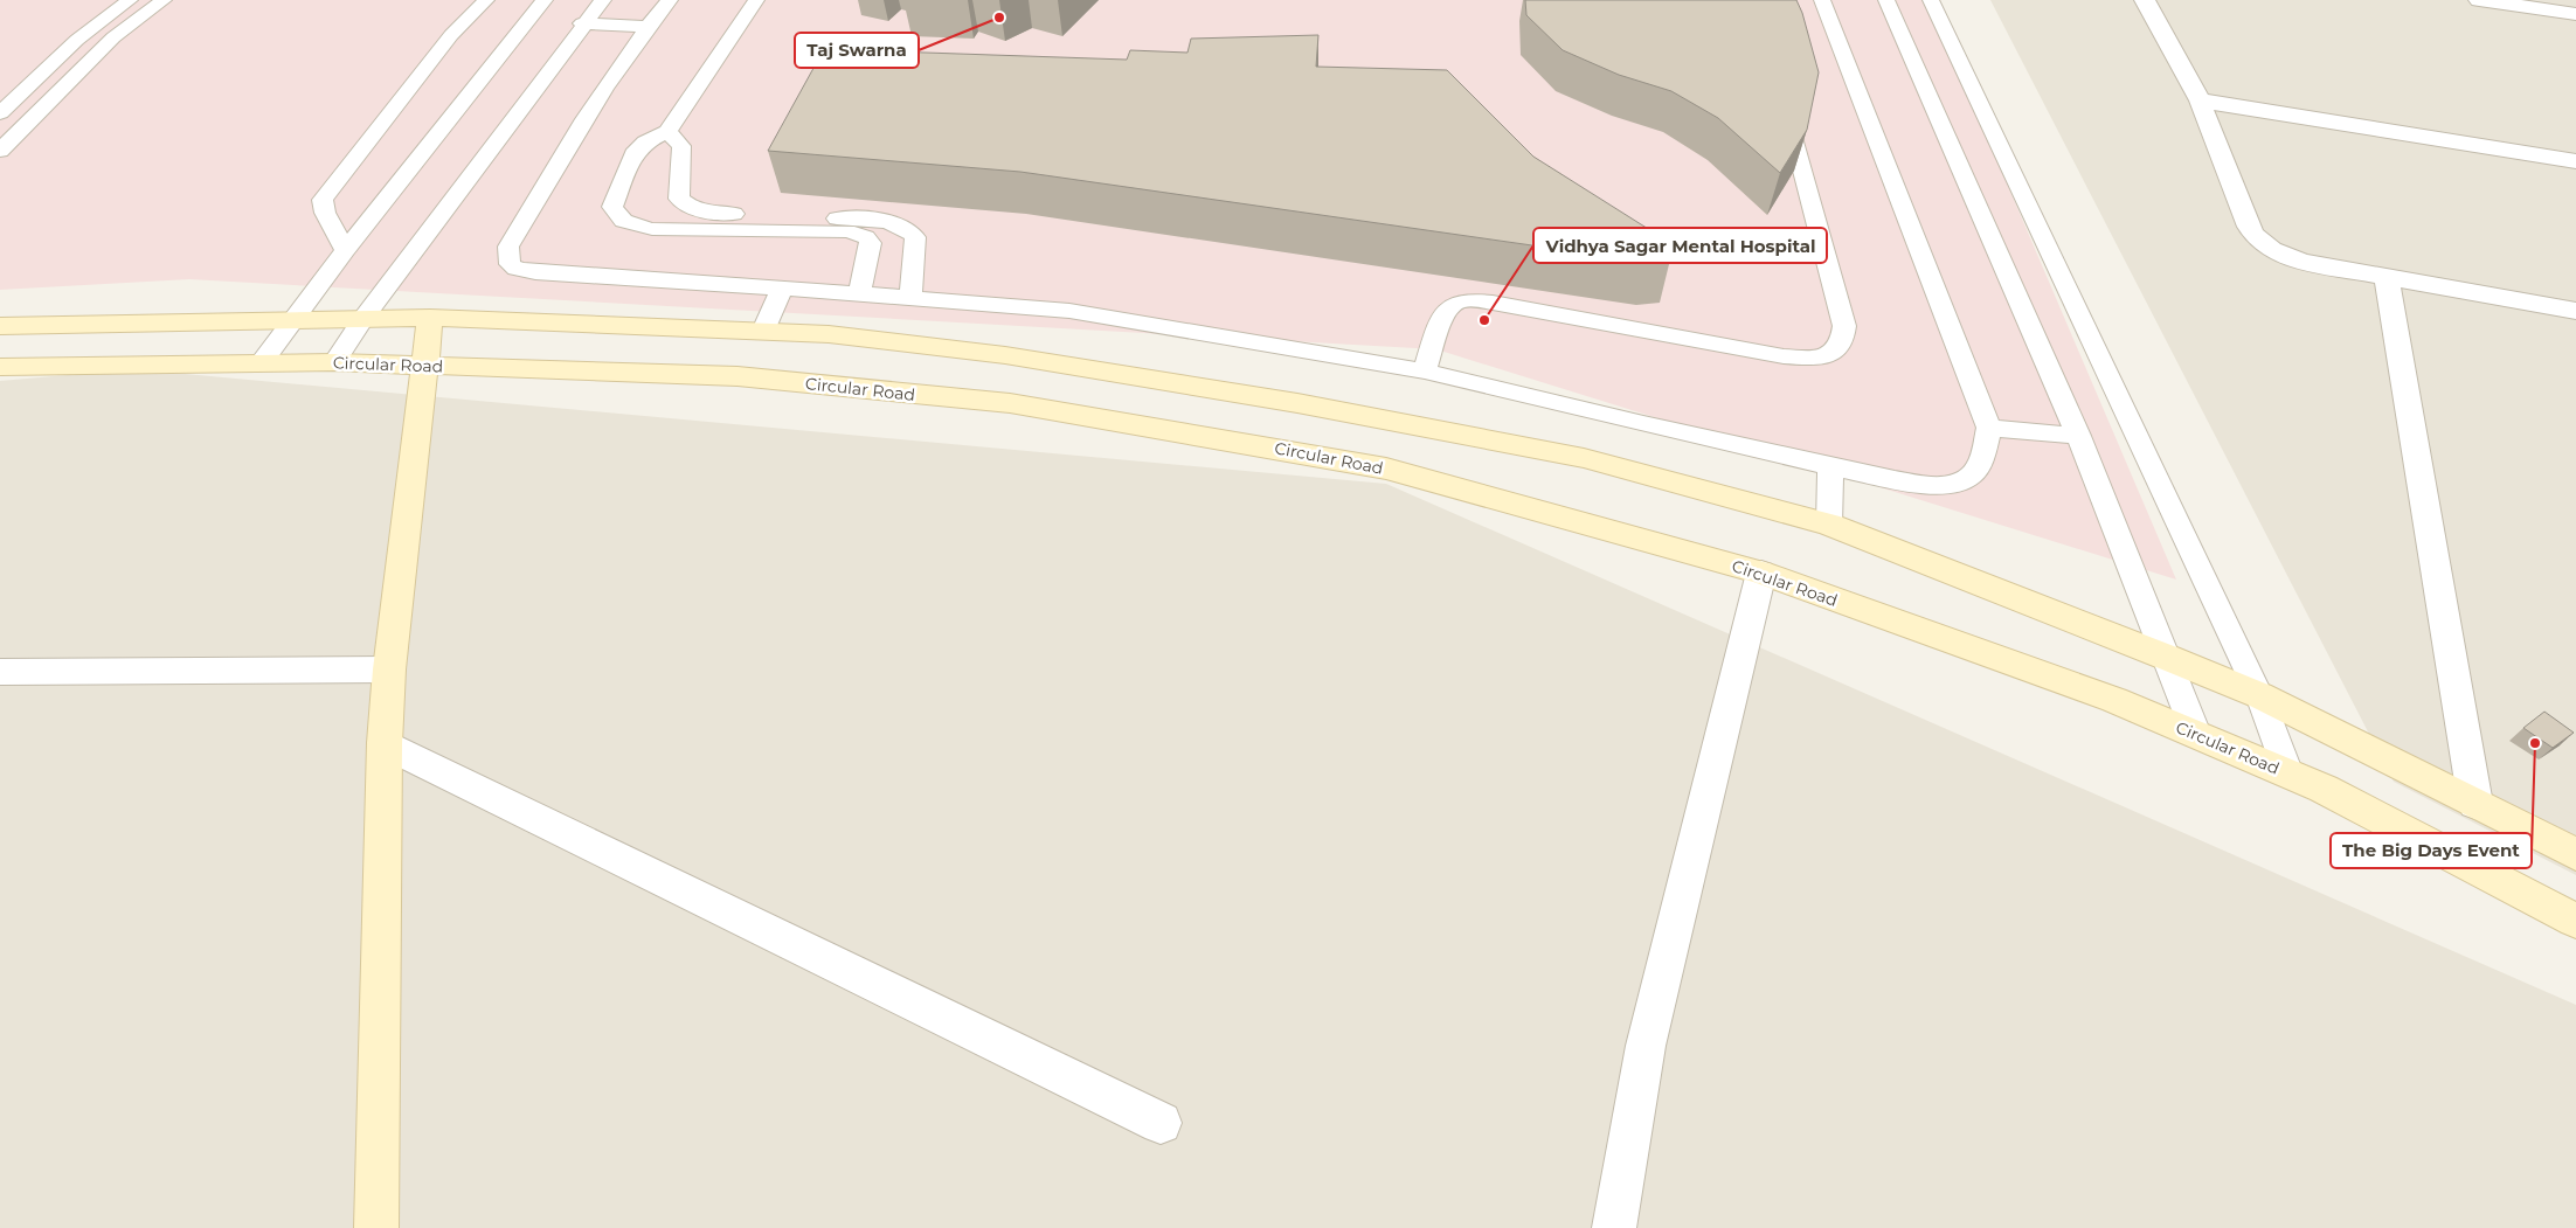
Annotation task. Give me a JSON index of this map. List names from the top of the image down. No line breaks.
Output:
{"streets":{"street":["Circular Road"]},"places":["Taj Swarna","Vidhya Sagar Mental Hospital","The Big Days Event"]}
